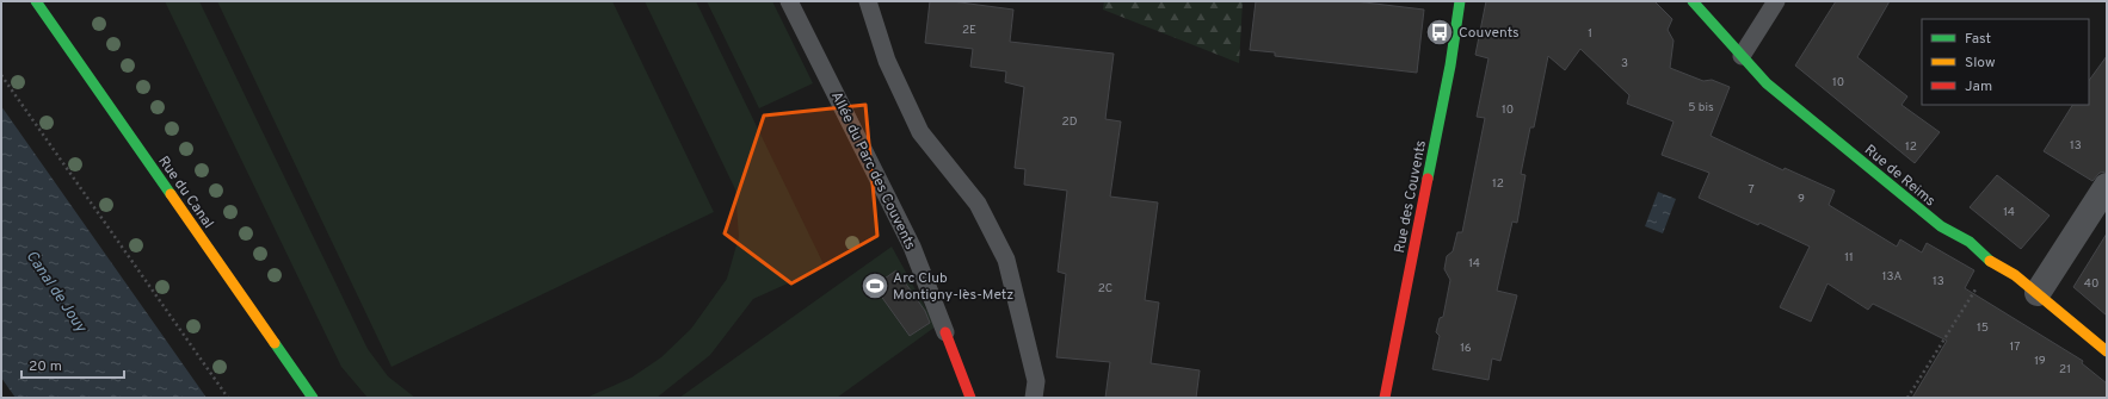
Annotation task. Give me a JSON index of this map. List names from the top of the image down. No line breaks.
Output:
{"streets":{"street":["Allée du Parc des Couvents","Rue de Reims","Rue du Canal","Rue des Couvents"]},"water":["Canal de Jouy"],"places":{"bus stop":["Couvents"],"sports":["Arc Club Montigny-lès-Metz"]},"house_numbers":["2E","1","3","10","5 bis","10","2D","13","12","12","7","9","14","11","14","13A","13","40","2C","15","17","16","19","21"],"legend":["Fast","Slow","Jam"],"scale_bar":"20 m"}
